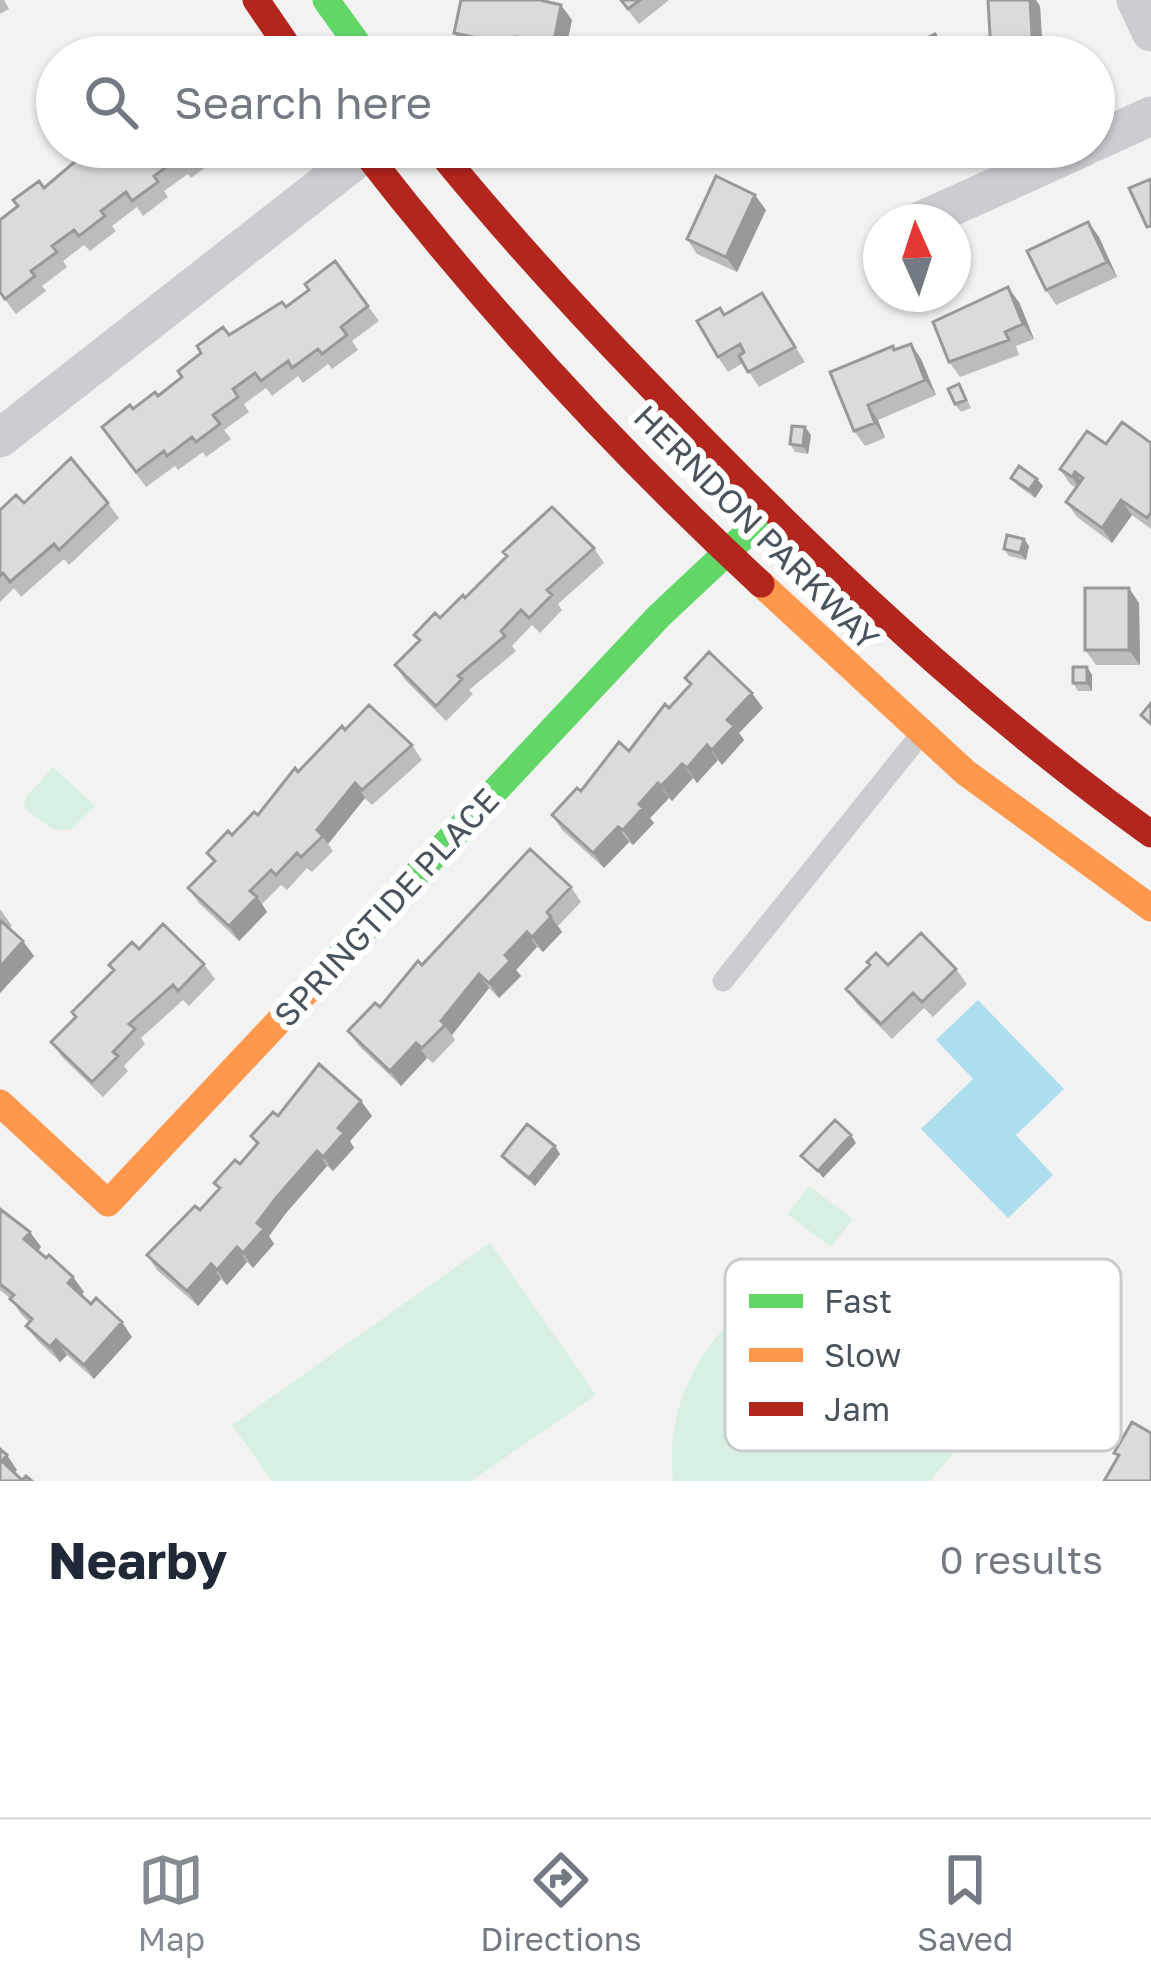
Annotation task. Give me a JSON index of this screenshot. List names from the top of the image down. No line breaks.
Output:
{"streets":{"main road":["HERNDON PARKWAY","SPRINGTIDE PLACE"]},"crossings":[["HERNDON PARKWAY","SPRINGTIDE PLACE"]],"legend":["Fast","Slow","Jam"],"north":"top","page":{"search":"Search here","heading":["Nearby","0 results"],"nav":["Map","Directions","Saved"]}}
